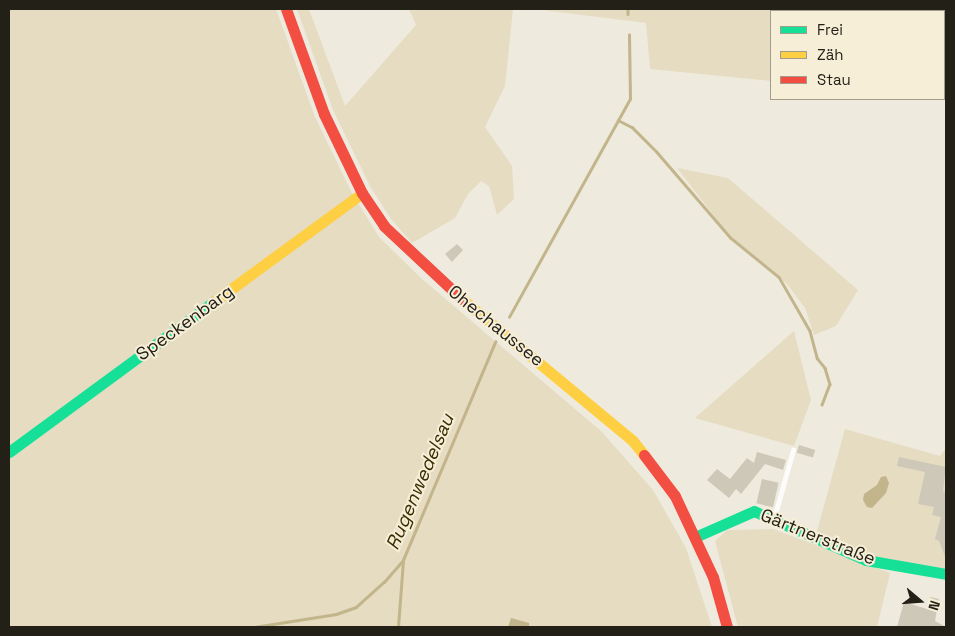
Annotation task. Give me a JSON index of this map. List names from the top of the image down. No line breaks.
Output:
{"streets":{"main road":["Speckenbarg","Ohechaussee","Gärtnerstraße"]},"crossings":[["Speckenbarg","Ohechaussee"],["Ohechaussee","Gärtnerstraße"]],"water":["Rugenwedelsau"],"legend":["Frei","Zäh","Stau"],"north":"right"}
